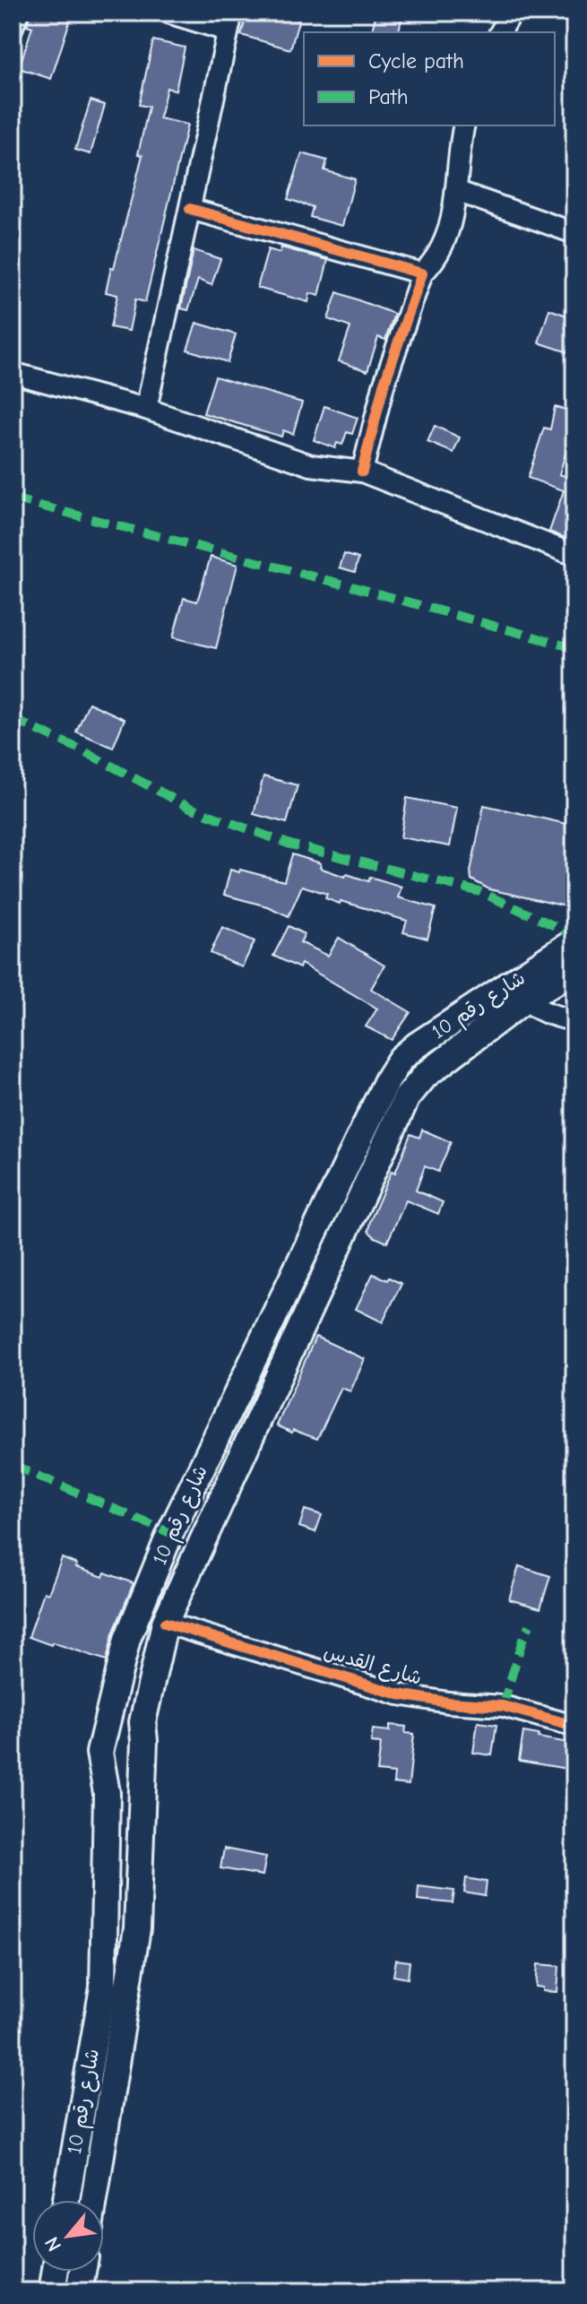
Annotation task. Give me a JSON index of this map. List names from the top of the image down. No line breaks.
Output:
{"streets":{"main road":["شارع رقم 10"],"street":["شارع القدس"]},"crossings":[["شارع رقم 10","شارع القدس"]],"legend":["Cycle path","Path"],"north":"bottom left"}
